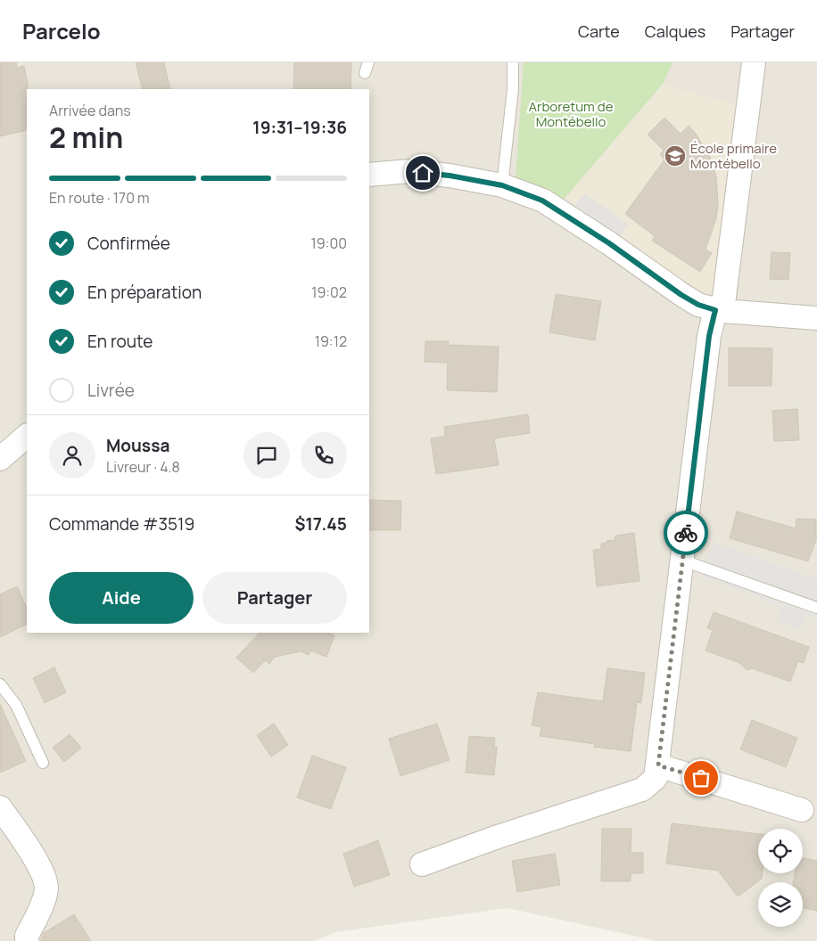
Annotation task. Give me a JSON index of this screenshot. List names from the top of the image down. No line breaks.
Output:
{"parks":["Arboretum de Montébello"],"places":{"school or university":["École primaire Montébello"]},"page":{"header":"Parcelo","nav":["Carte","Calques","Partager"],"heading":["2 min","Arrivée dans","19:31–19:36"],"panel":["Moussa","Livreur · 4.8","Commande #3519","$17.45"],"bar":"En route · 170 m","list":[["Confirmée","19:00"],["En préparation","19:02"],["En route","19:12"],"Livrée"],"buttons":["Aide","Partager"]}}
